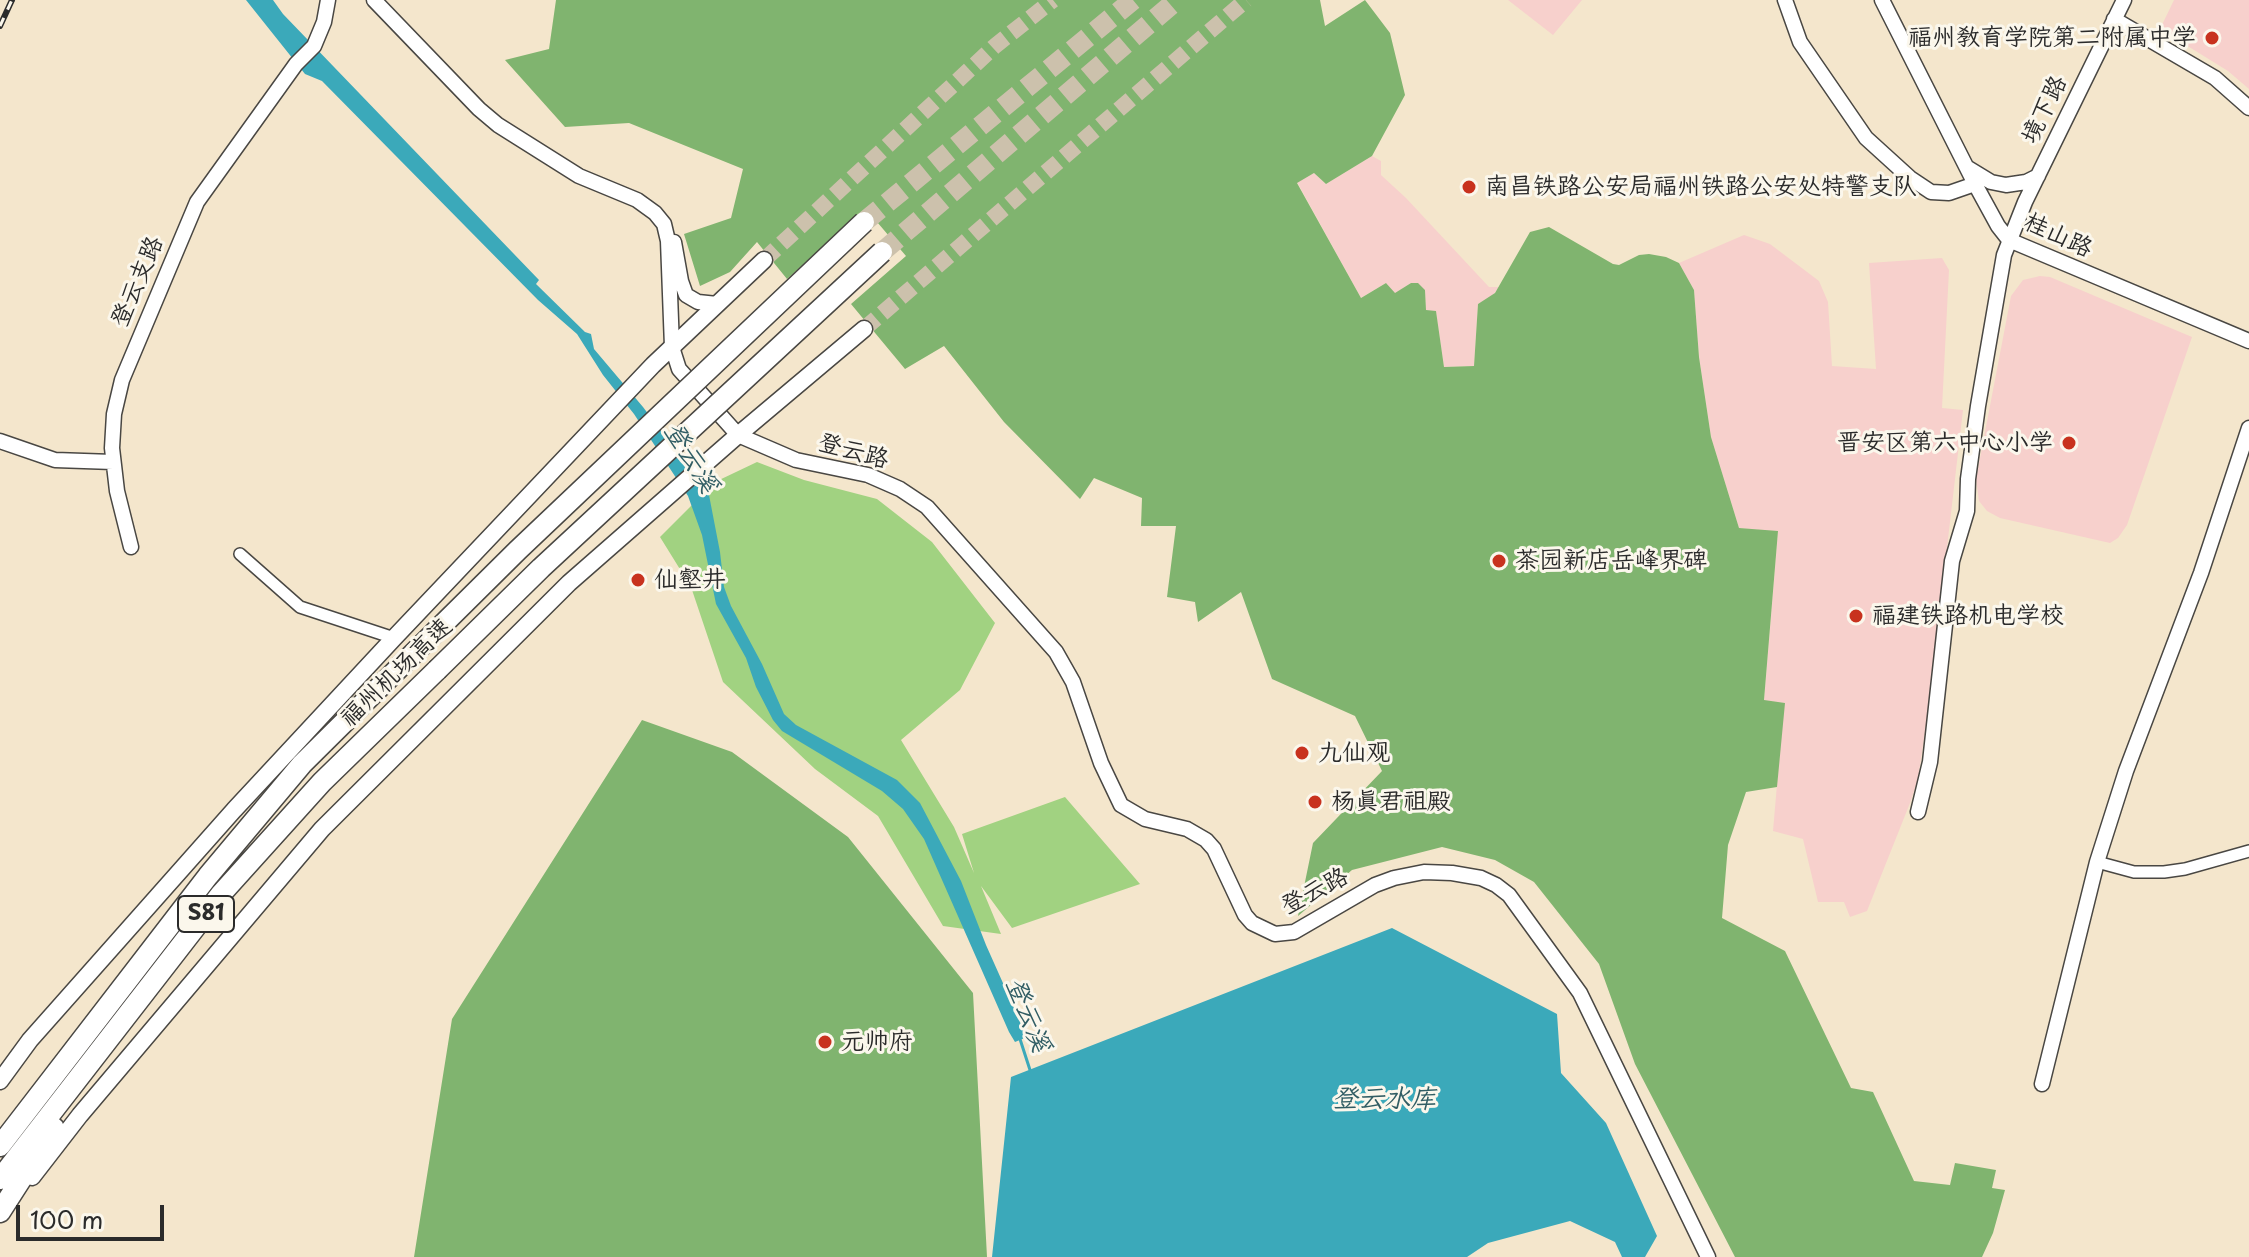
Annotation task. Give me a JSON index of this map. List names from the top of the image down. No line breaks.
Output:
{"streets":{"highway":["福州机场高速","S81"],"street":["境下路","桂山路","登云支路","登云路"]},"crossings":[["境下路","桂山路"]],"water":["登云溪","登云水库"],"places":["福州教育学院第二附属中学","南昌铁路公安局福州铁路公安处特警支队","晋安区第六中心小学","茶园新店岳峰界碑","仙壑井","福建铁路机电学校","九仙观","杨真君祖殿","元帅府"],"scale_bar":"100 m"}
